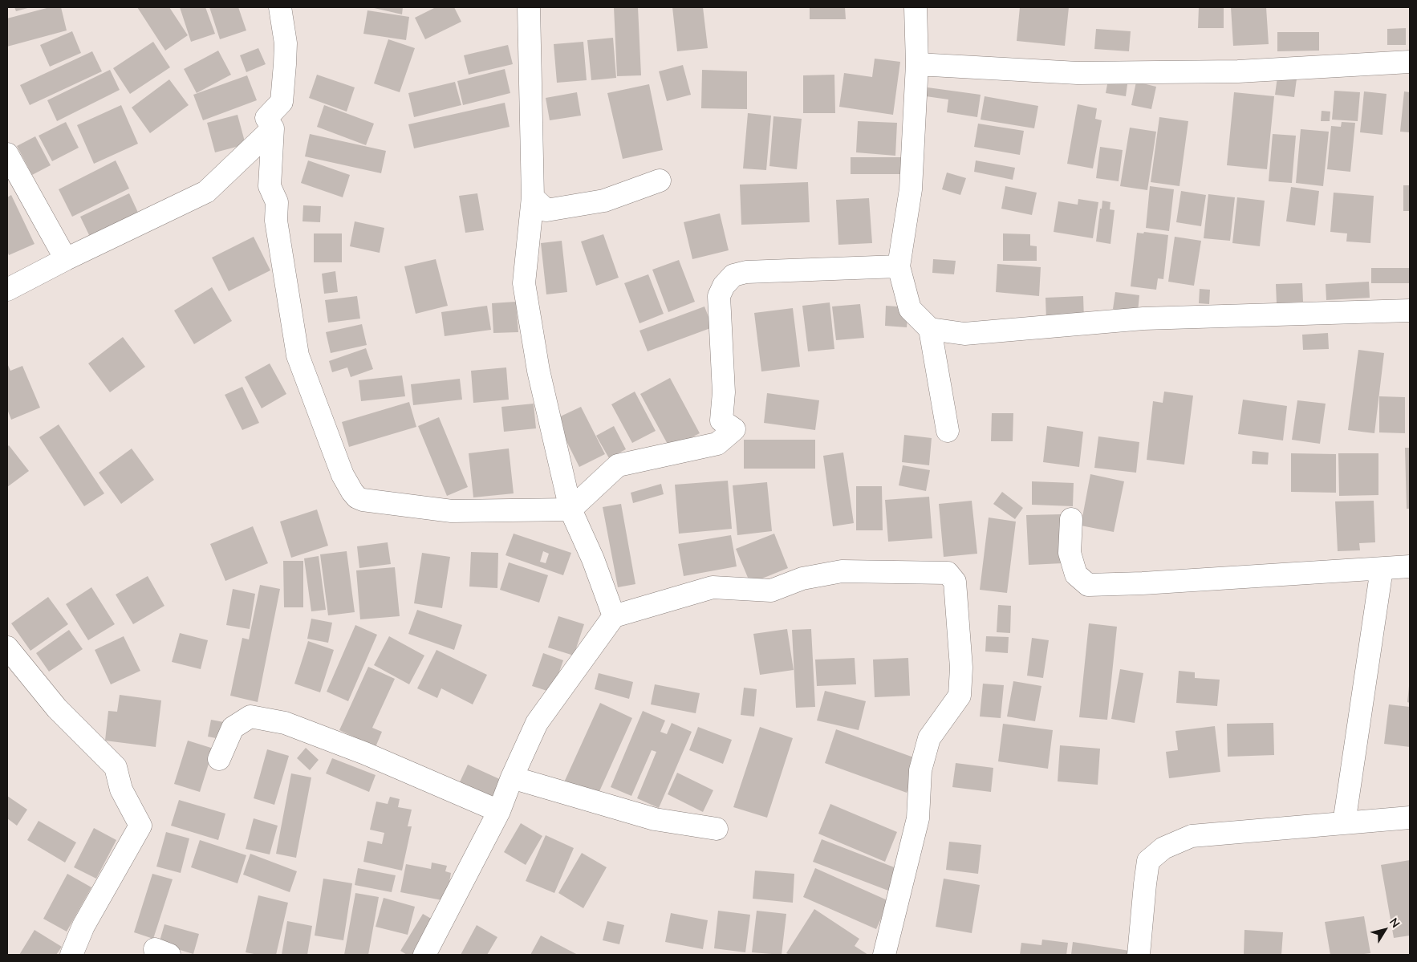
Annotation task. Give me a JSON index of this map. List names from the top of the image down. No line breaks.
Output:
{"north":"top right"}
